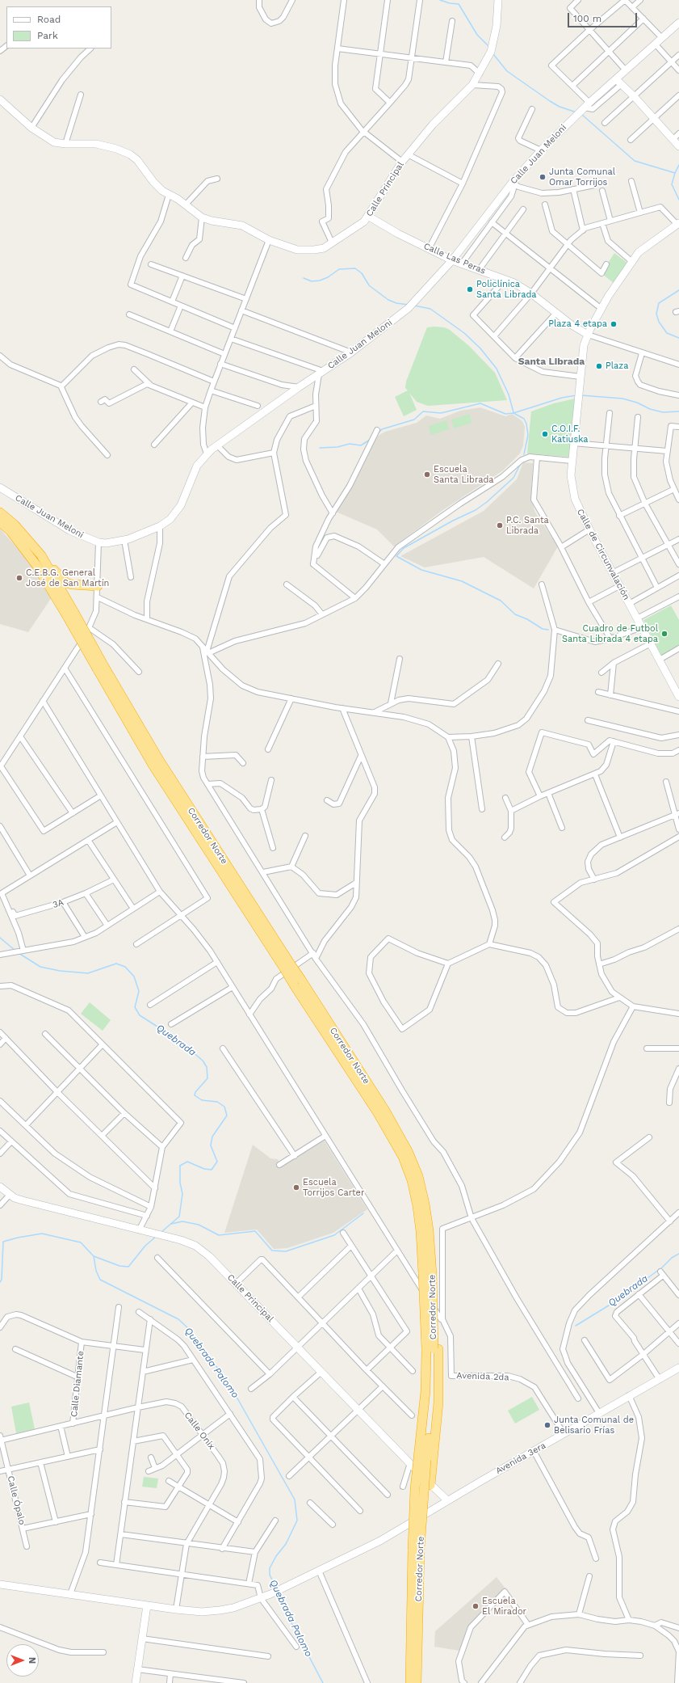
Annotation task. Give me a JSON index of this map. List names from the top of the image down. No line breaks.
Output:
{"streets":{"highway":["Corredor Norte"],"street":["Calle Juan Meloni","Calle Principal","Calle Las Peras","Calle de Circunvalación","3A","Avenida 2da","Calle Diamante","Calle Onix","Avenida 3era","Calle Ópalo"]},"crossings":[["Calle Juan Meloni","Calle Las Peras"],["Calle Principal","Calle Las Peras"],["Calle Principal","Avenida 3era"],["Calle Las Peras","Calle de Circunvalación"],["Avenida 2da","Avenida 3era"],["Calle Diamante","Calle Onix"],["Calle Onix","Avenida 3era"],["Calle Onix","Calle Ópalo"]],"districts":["Santa Librada"],"water":["Quebrada","Quebrada Palomo"],"places":["Junta Comunal Omar Torrijos","Policlínica Santa Librada","Plaza 4 etapa","Plaza","C.O.I.F. Katiuska","Escuela Santa Librada","P.C. Santa Librada","C.E.B.G. General José de San Martín","Cuadro de Futbol Santa Librada 4 etapa","Escuela Torrijos Carter","Junta Comunal de Belisario Frías","Escuela El Mirador"],"legend":["Road","Park"],"scale_bar":"100 m","north":"right"}
